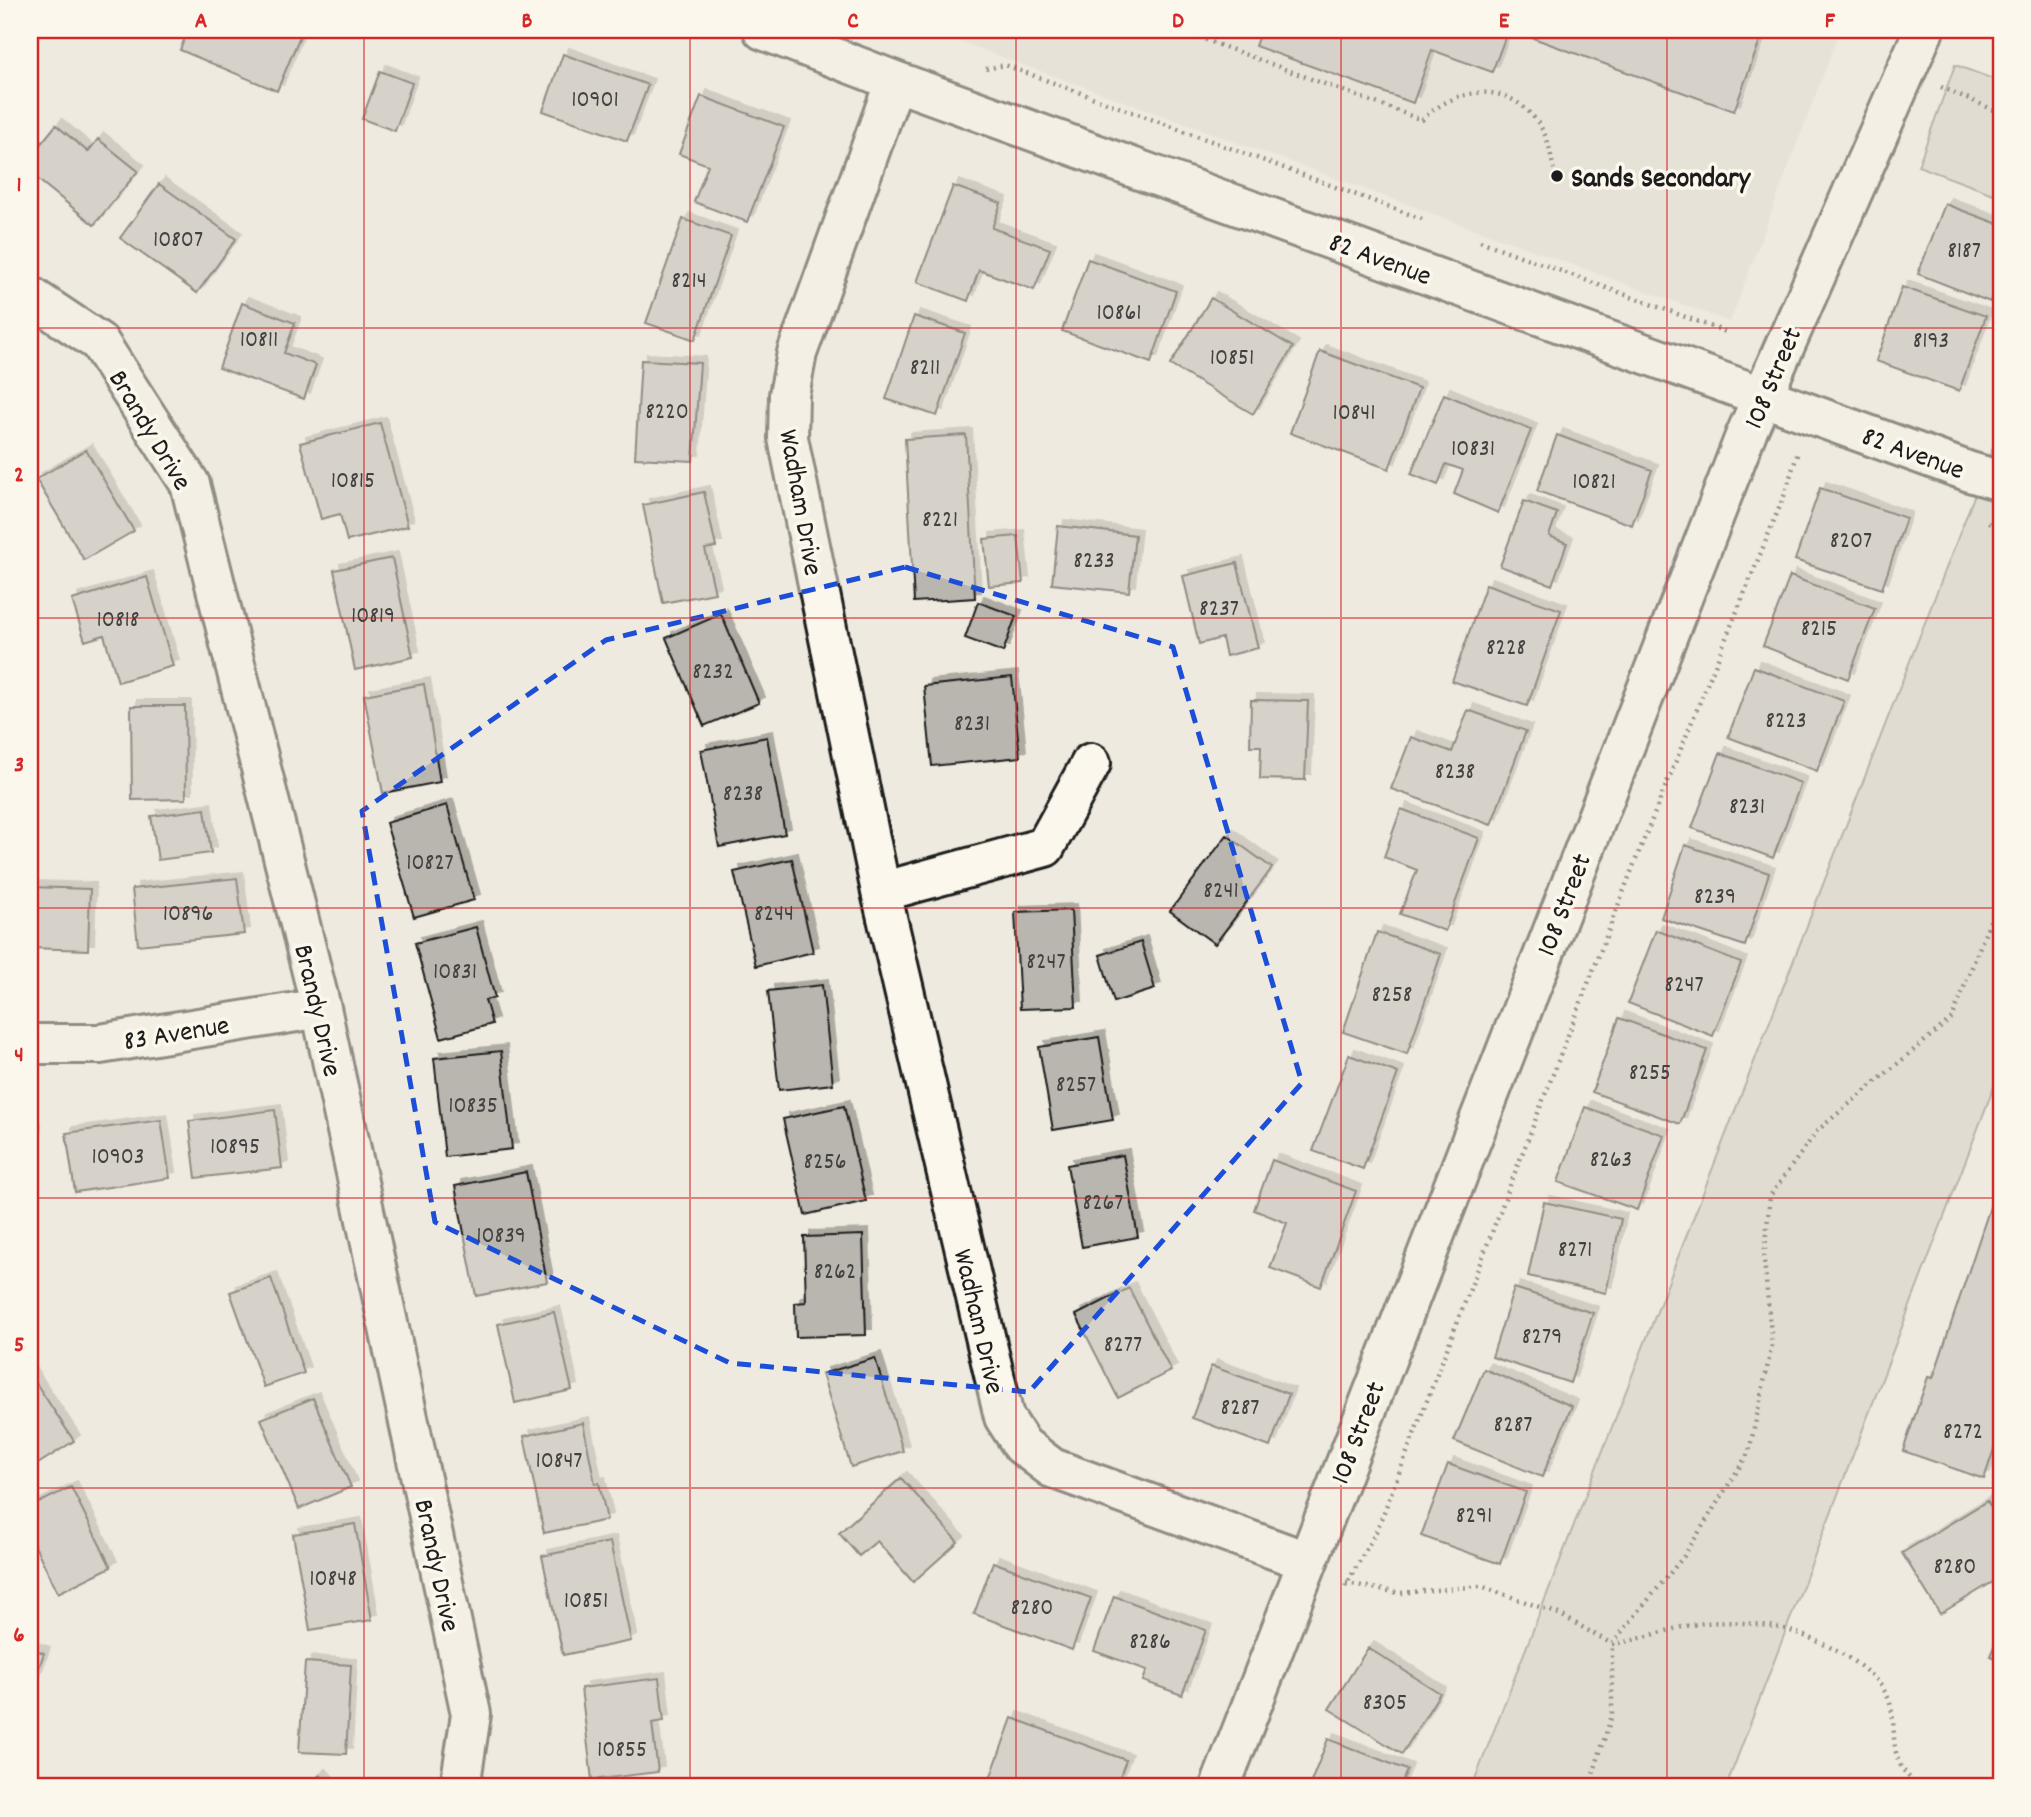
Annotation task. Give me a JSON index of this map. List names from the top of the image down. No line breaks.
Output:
{"streets":{"street":["82 Avenue","108 Street","Brandy Drive","Wadham Drive","83 Avenue"]},"crossings":[["82 Avenue","108 Street"],["82 Avenue","Wadham Drive"],["108 Street","Wadham Drive"],["Brandy Drive","83 Avenue"]],"places":["Sands Secondary"],"house_numbers":["10901","10807","8187","8214","10861","10811","8193","10851","8211","8220","10841","10831","10815","10821","8221","8207","8233","8237","10819","10818","8215","8228","8232","8223","8231","8238","8238","8231","10827","8241","8239","10896","8244","8247","10831","8247","8258","8255","8257","10835","10895","10903","8263","8256","8267","10839","8271","8262","8279","8277","8287","8287","8272","10847","8291","8280","10848","10851","8280","8286","8305","10855"],"grid":{"columns":["A","B","C","D","E","F"],"rows":["1","2","3","4","5","6"]}}
